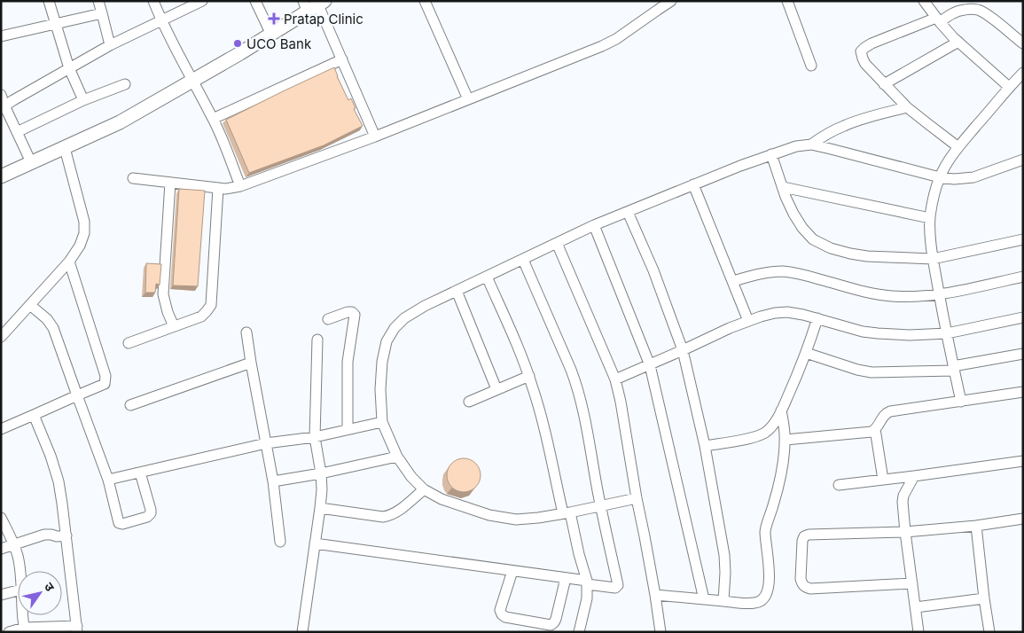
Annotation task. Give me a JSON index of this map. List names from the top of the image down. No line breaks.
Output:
{"places":{"health":["Pratap Clinic"],"other":["UCO Bank"]},"north":"top right"}
